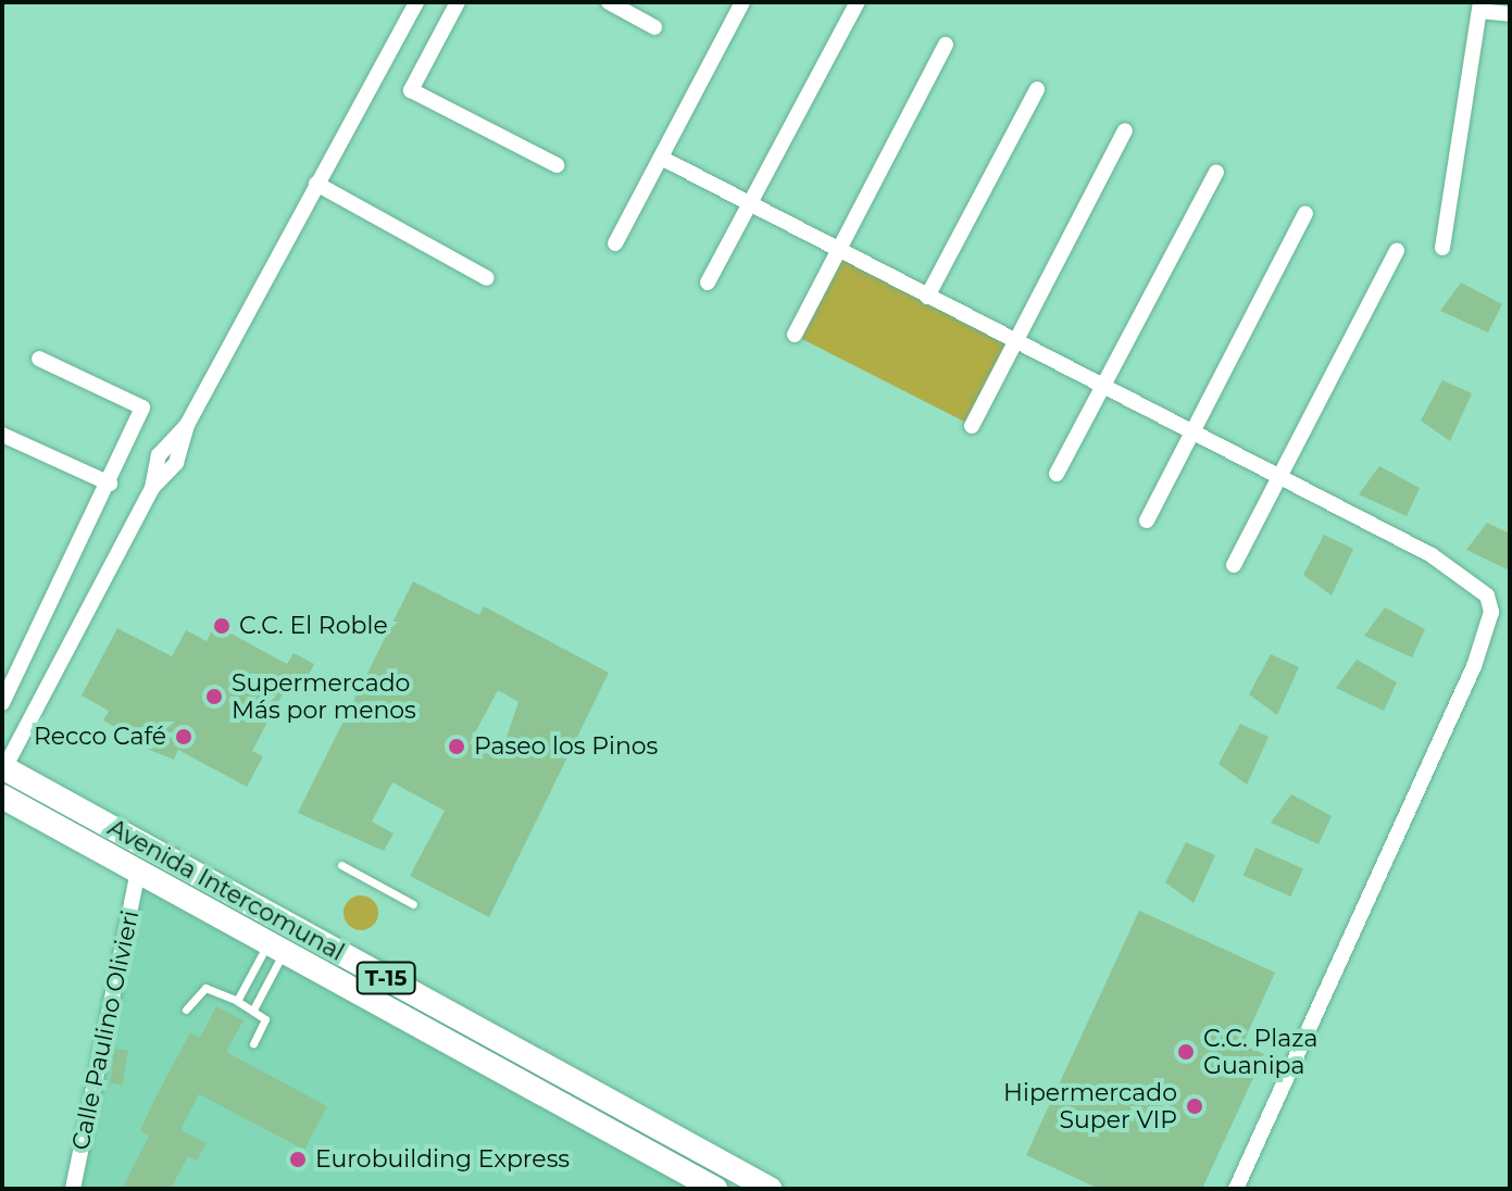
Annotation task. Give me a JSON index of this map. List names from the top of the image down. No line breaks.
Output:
{"streets":{"main road":["Avenida Intercomunal","T-15"],"street":["Calle Paulino Olivieri"]},"crossings":[["Avenida Intercomunal","Calle Paulino Olivieri"]],"places":["C.C. El Roble","Supermercado Más por menos","Recco Café","Paseo los Pinos","C.C. Plaza Guanipa","Hipermercado Super VIP","Eurobuilding Express"]}
